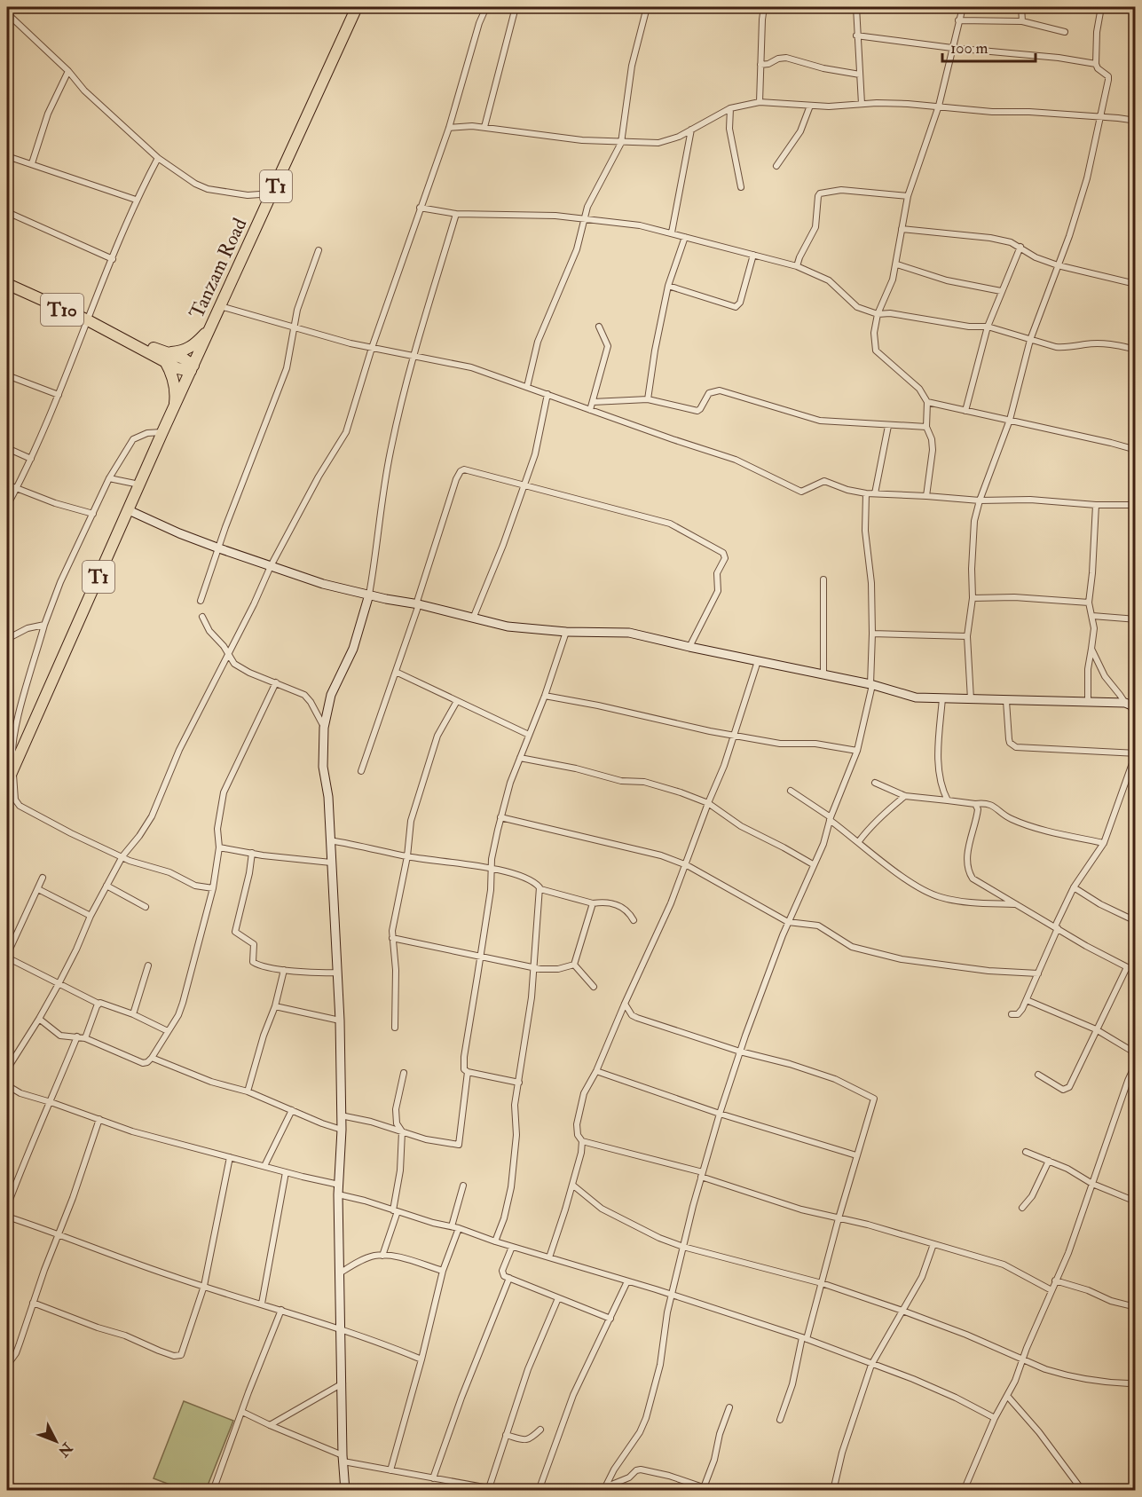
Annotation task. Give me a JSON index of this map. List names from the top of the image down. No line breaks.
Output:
{"streets":{"highway":["T1","Tanzam Road","T10"]},"crossings":[["T1","Tanzam Road"],["T1","T10"],["Tanzam Road","T10"]],"scale_bar":"100 m","north":"bottom right"}
